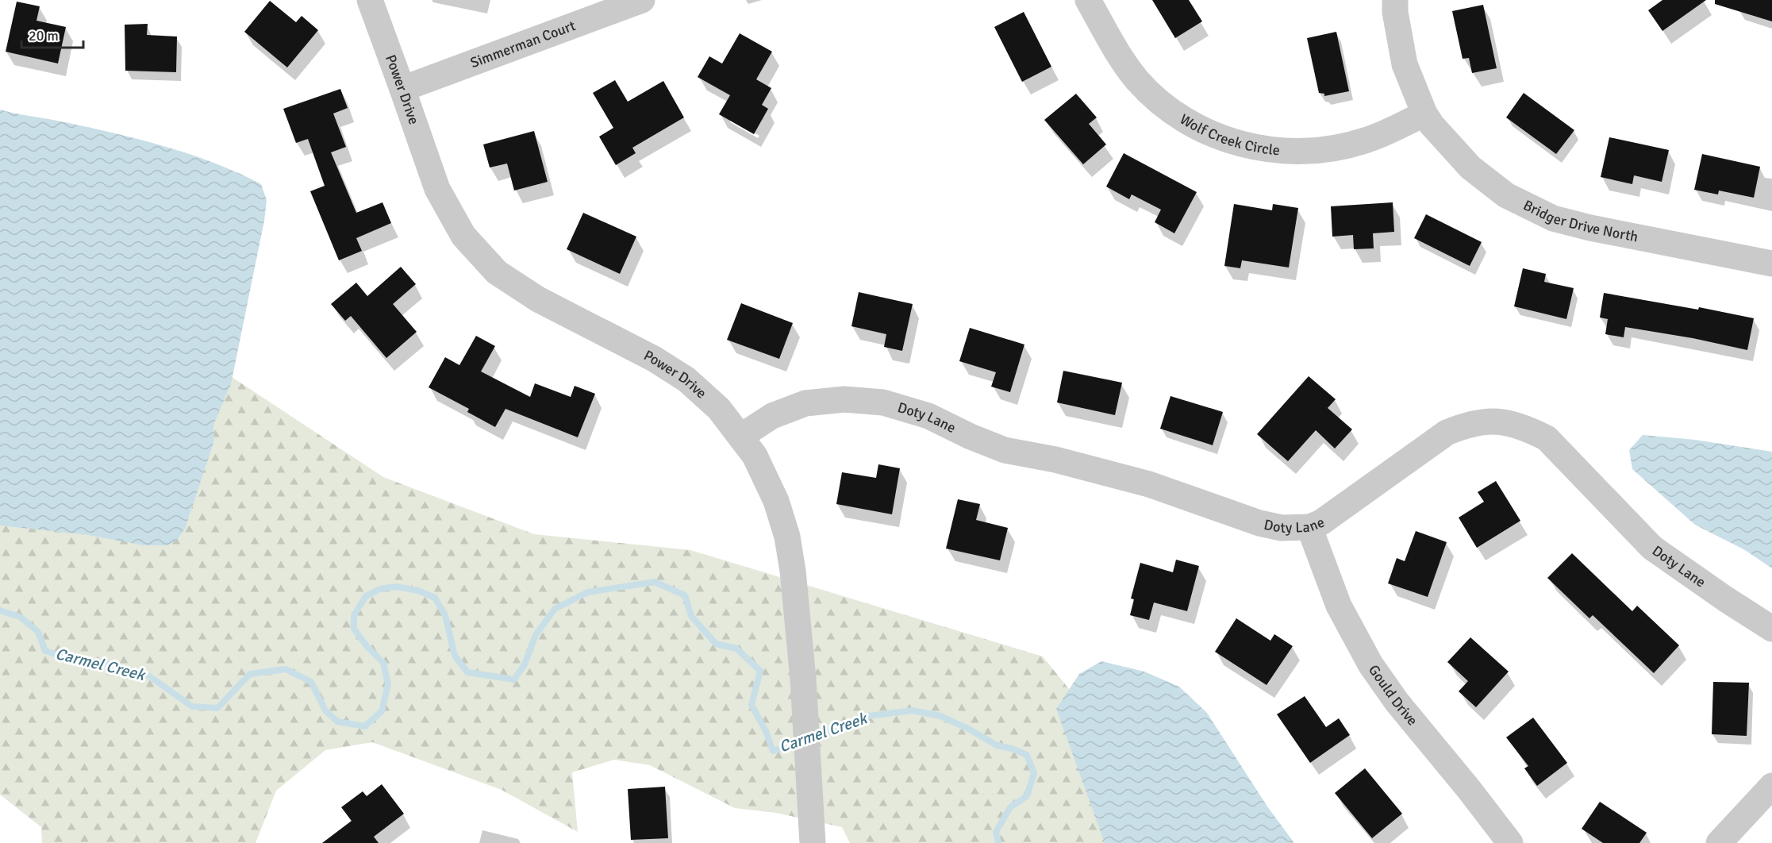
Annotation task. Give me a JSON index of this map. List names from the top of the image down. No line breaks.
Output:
{"streets":{"street":["Simmerman Court","Power Drive","Wolf Creek Circle","Bridger Drive North","Doty Lane","Gould Drive"]},"crossings":[["Simmerman Court","Power Drive"],["Power Drive","Doty Lane"],["Wolf Creek Circle","Bridger Drive North"],["Doty Lane","Gould Drive"]],"water":["Carmel Creek"],"scale_bar":"20 m"}
